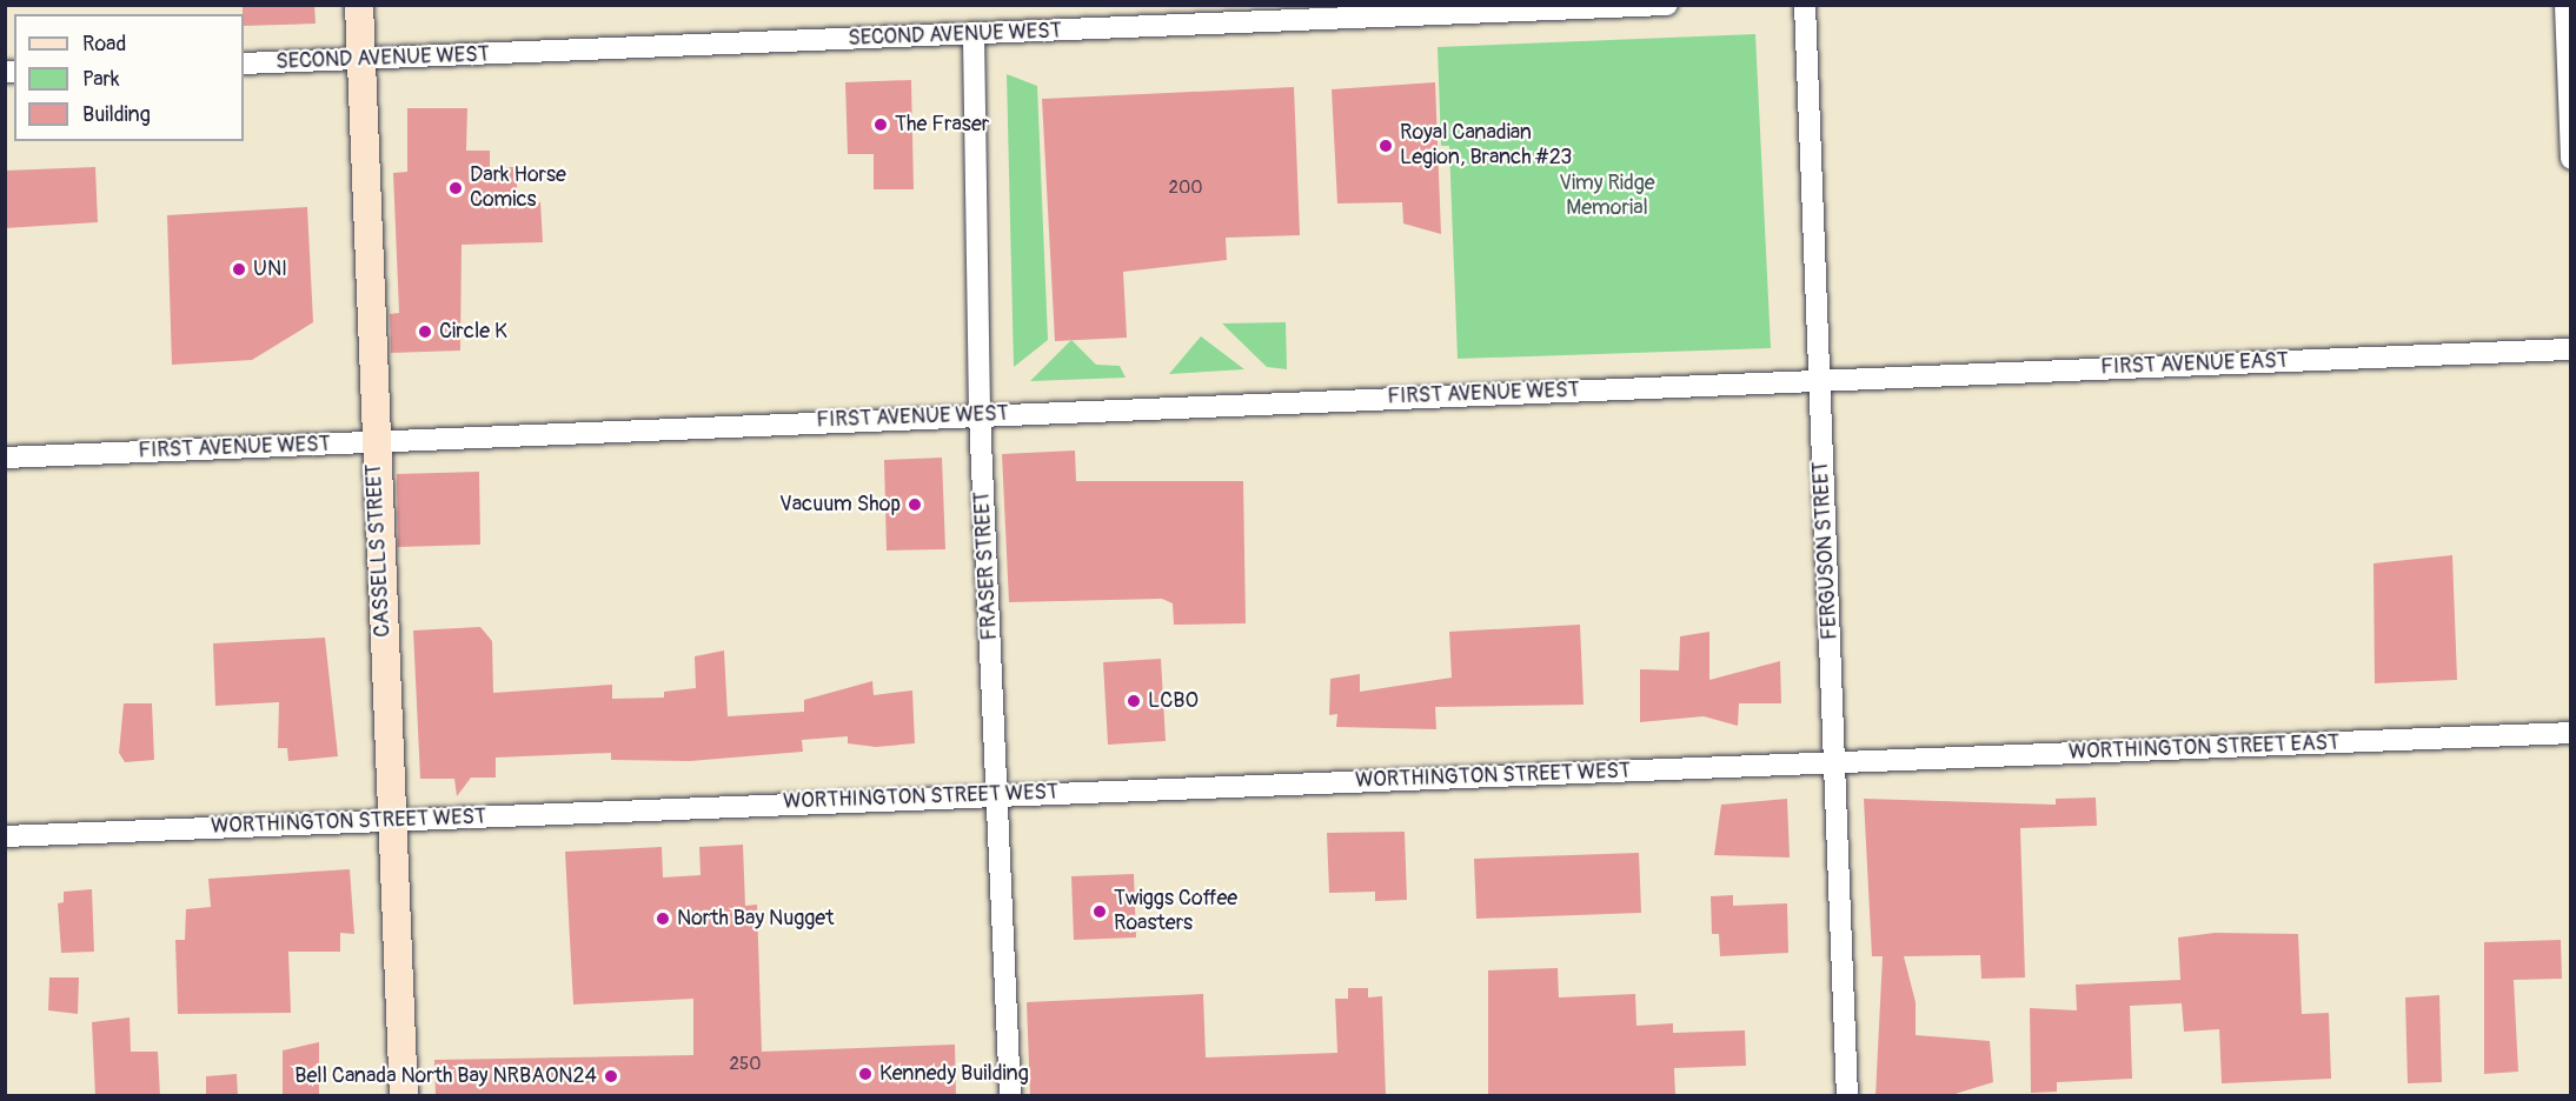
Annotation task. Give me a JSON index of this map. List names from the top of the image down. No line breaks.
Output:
{"streets":{"main road":["CASSELLS STREET"],"street":["SECOND AVENUE WEST","FIRST AVENUE EAST","FIRST AVENUE WEST","FERGUSON STREET","FRASER STREET","WORTHINGTON STREET EAST","WORTHINGTON STREET WEST"]},"crossings":[["SECOND AVENUE WEST","CASSELLS STREET"],["SECOND AVENUE WEST","FRASER STREET"],["FIRST AVENUE EAST","FIRST AVENUE WEST"],["FIRST AVENUE EAST","FERGUSON STREET"],["FIRST AVENUE WEST","CASSELLS STREET"],["FIRST AVENUE WEST","FERGUSON STREET"],["FIRST AVENUE WEST","FRASER STREET"],["CASSELLS STREET","WORTHINGTON STREET WEST"],["FERGUSON STREET","WORTHINGTON STREET EAST"],["FERGUSON STREET","WORTHINGTON STREET WEST"],["FRASER STREET","WORTHINGTON STREET WEST"],["WORTHINGTON STREET EAST","WORTHINGTON STREET WEST"]],"parks":["Vimy Ridge Memorial"],"places":["The Fraser","Royal Canadian Legion, Branch #23","Dark Horse Comics","UNI","Circle K","Vacuum Shop","LCBO","Twiggs Coffee Roasters","North Bay Nugget","Kennedy Building","Bell Canada North Bay NRBAON24"],"house_numbers":["200","250"],"legend":["Road","Park","Building"]}
